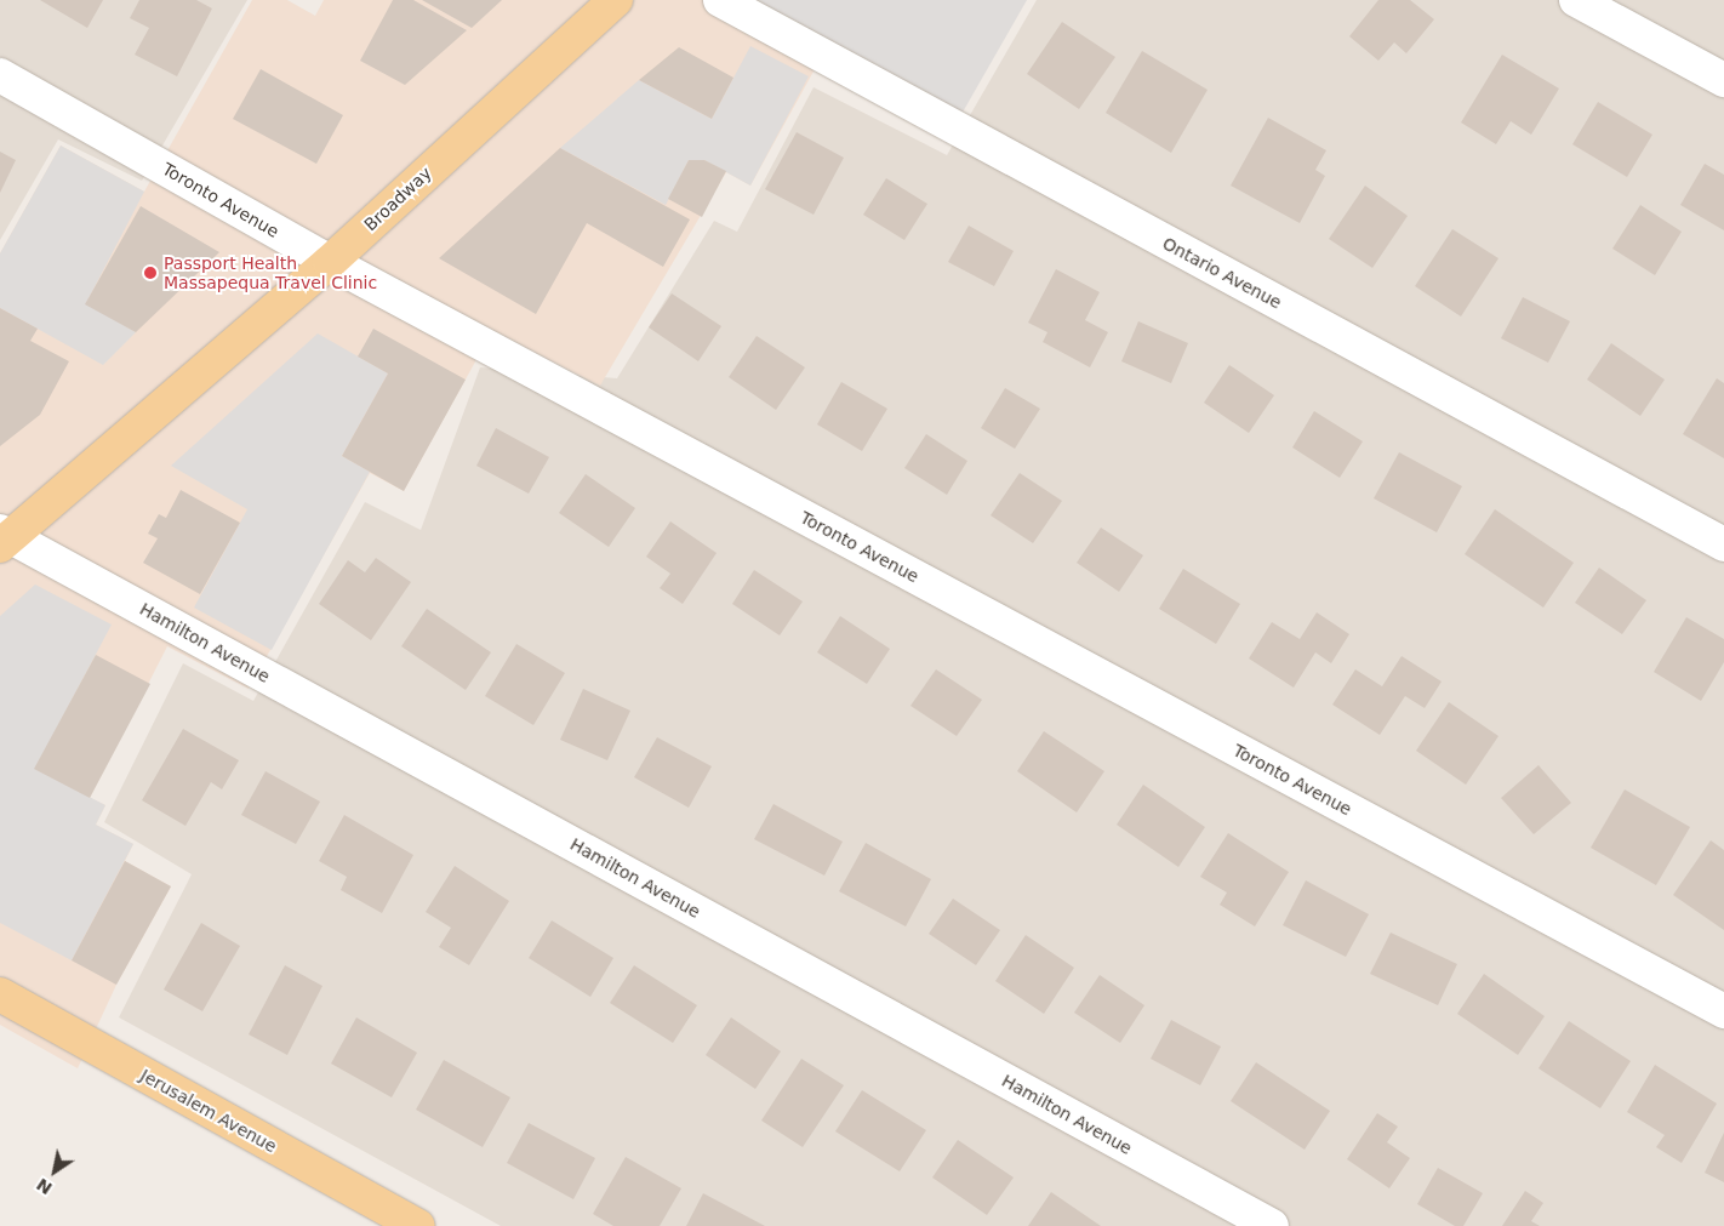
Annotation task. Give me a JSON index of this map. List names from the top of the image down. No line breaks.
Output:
{"streets":{"main road":["Broadway","Jerusalem Avenue"],"street":["Toronto Avenue","Ontario Avenue","Hamilton Avenue"]},"crossings":[["Broadway","Toronto Avenue"],["Broadway","Hamilton Avenue"]],"places":["Passport Health Massapequa Travel Clinic"],"north":"bottom left"}
